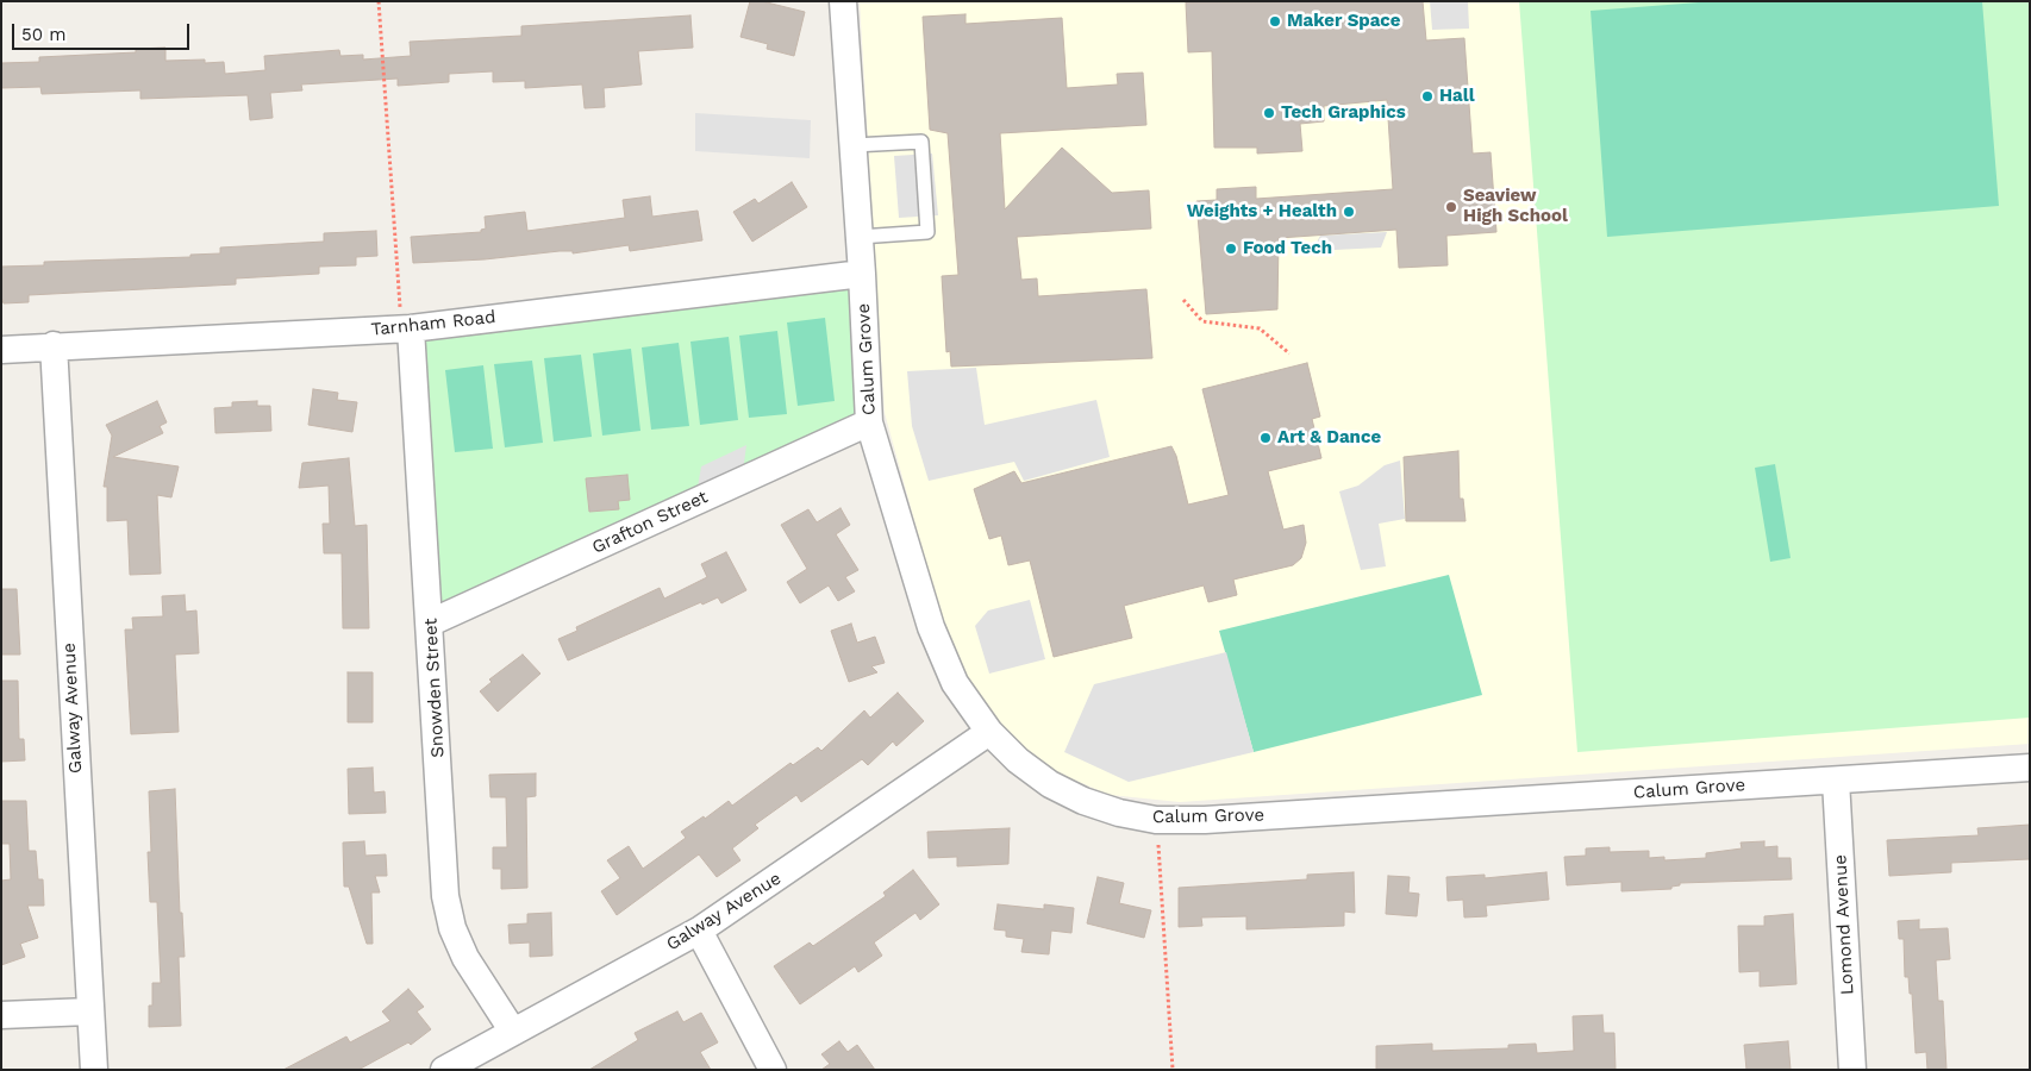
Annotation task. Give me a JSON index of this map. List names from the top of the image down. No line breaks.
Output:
{"streets":{"street":["Tarnham Road","Calum Grove","Grafton Street","Snowden Street","Galway Avenue","Lomond Avenue"]},"crossings":[["Tarnham Road","Calum Grove"],["Tarnham Road","Snowden Street"],["Tarnham Road","Galway Avenue"],["Calum Grove","Grafton Street"],["Calum Grove","Galway Avenue"],["Calum Grove","Lomond Avenue"],["Grafton Street","Snowden Street"],["Snowden Street","Galway Avenue"]],"places":["Maker Space","Hall","Tech Graphics","Seaview High School","Weights + Health","Food Tech","Art & Dance"],"scale_bar":"50 m"}
